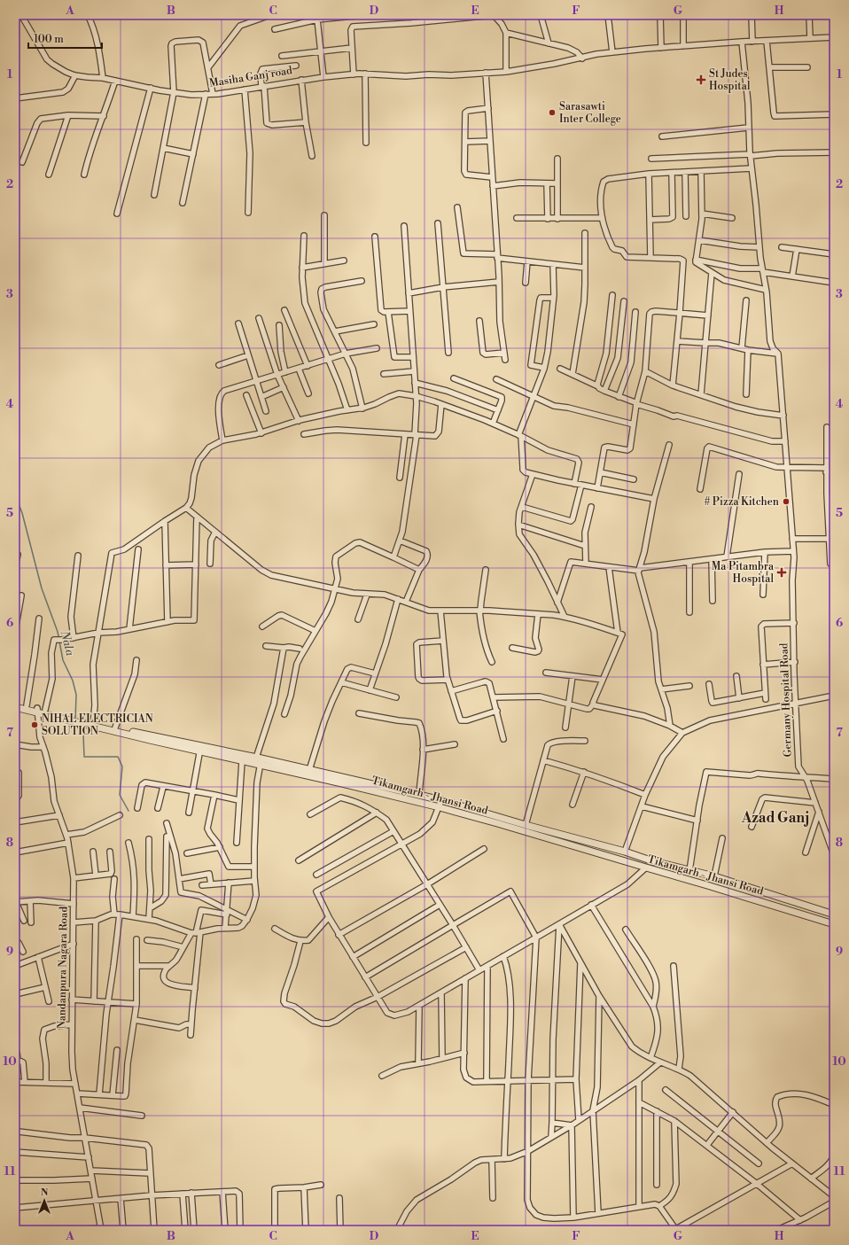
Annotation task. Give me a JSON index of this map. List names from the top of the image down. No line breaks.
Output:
{"streets":{"street":["Masiha Ganj road","Germany Hospital Road","Tikamgarh - Jhansi Road","Nandanpura Nagara Road"]},"districts":["Azad Ganj"],"water":["Nala"],"places":{"health":["St Judes Hospital","Ma Pitambra Hospital"],"other":["Sarasawti Inter College","# Pizza Kitchen","NIHAL ELECTRICIAN SOLUTION"]},"scale_bar":"100 m","north":"top","grid":{"columns":["A","B","C","D","E","F","G","H"],"rows":["1","2","3","4","5","6","7","8","9","10","11"]}}
